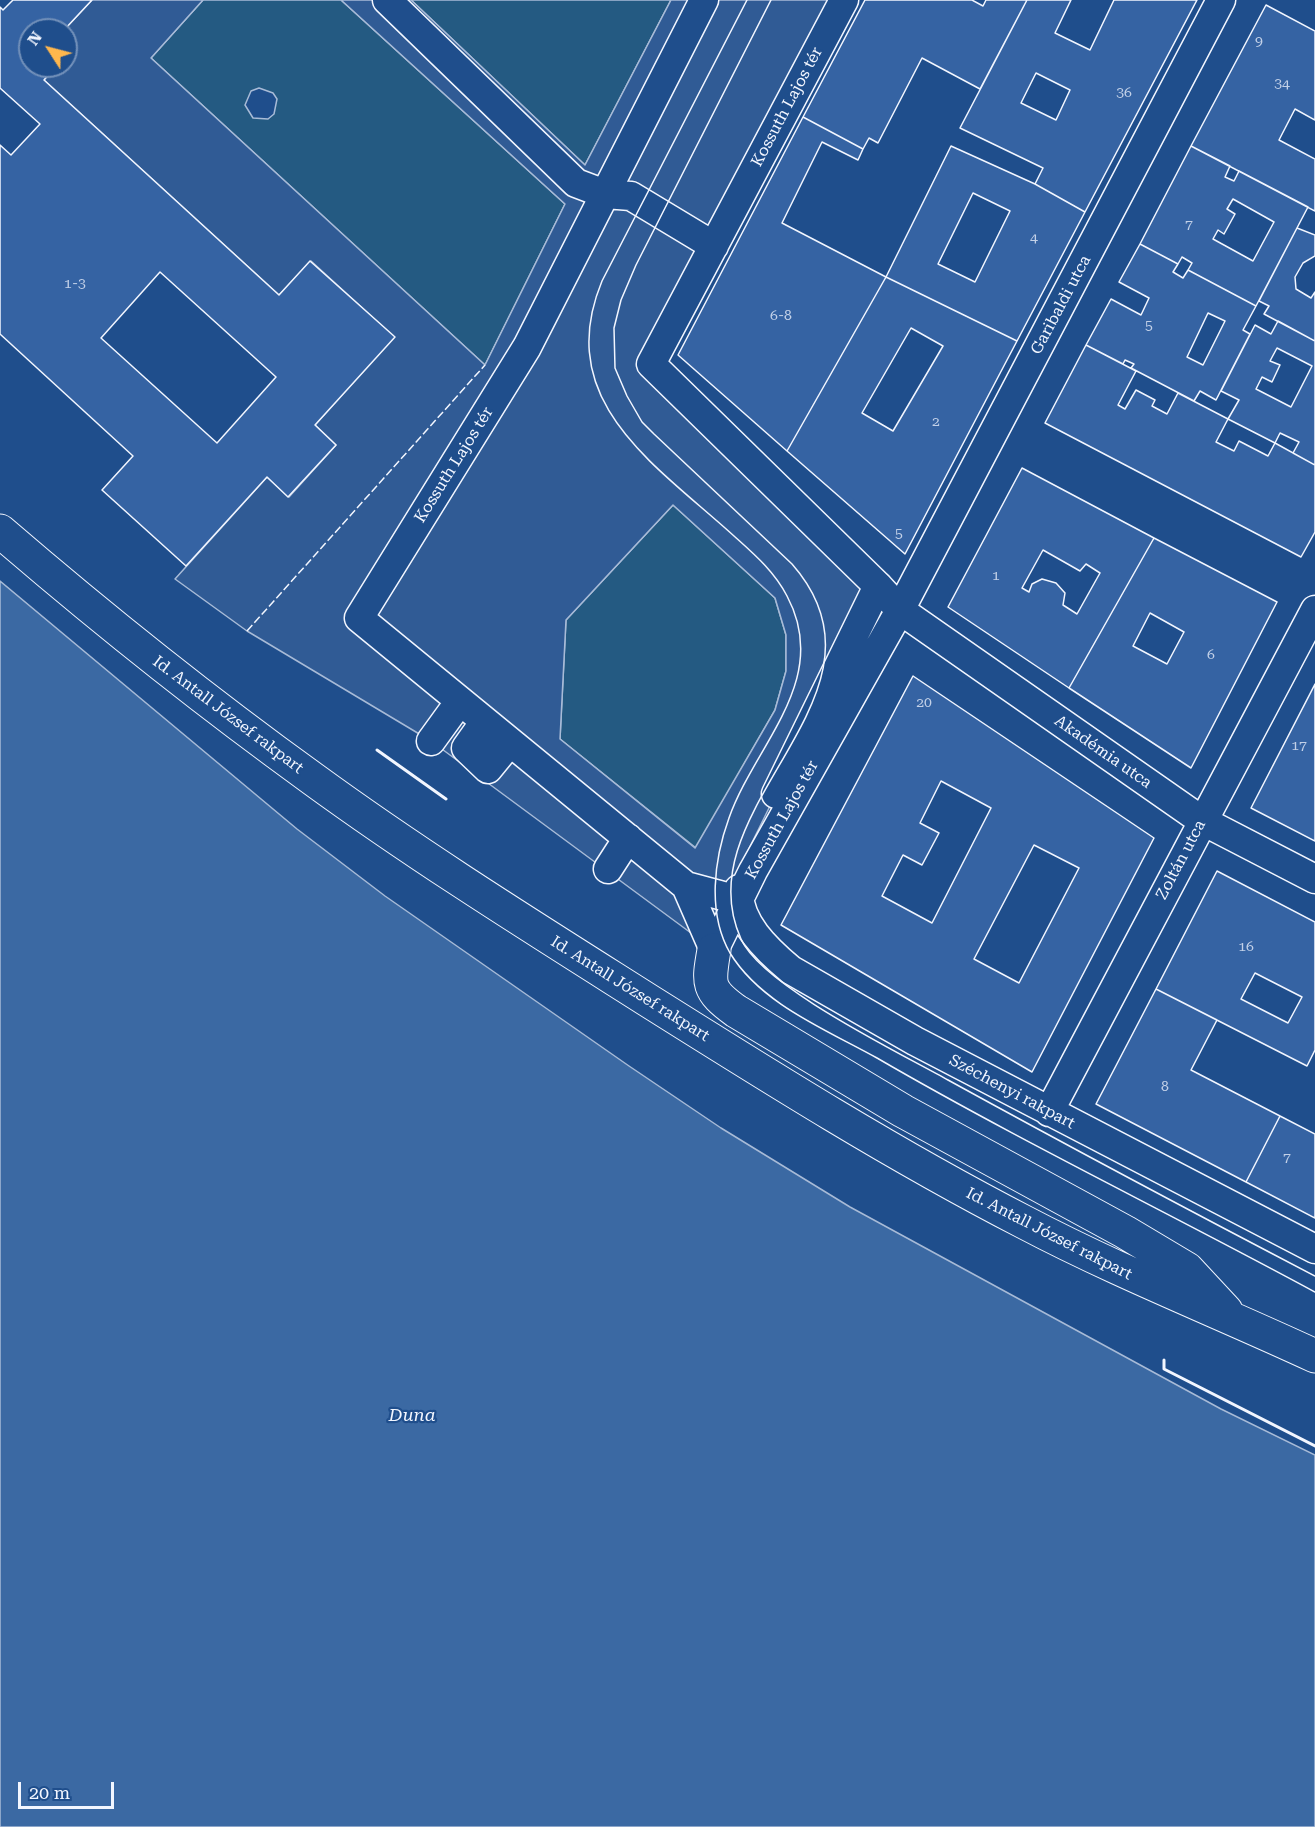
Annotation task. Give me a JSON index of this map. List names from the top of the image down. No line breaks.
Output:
{"streets":{"main road":["Id. Antall József rakpart"],"street":["Kossuth Lajos tér","Garibaldi utca","Akadémia utca","Zoltán utca","Széchenyi rakpart"]},"crossings":[["Kossuth Lajos tér","Garibaldi utca"],["Kossuth Lajos tér","Akadémia utca"],["Kossuth Lajos tér","Széchenyi rakpart"],["Garibaldi utca","Akadémia utca"],["Akadémia utca","Zoltán utca"],["Zoltán utca","Széchenyi rakpart"]],"water":["Duna"],"house_numbers":["9","34","36","7","4","1-3","6-8","5","2","5","1","6","20","17","16","8","7"],"scale_bar":"20 m","north":"top left"}
